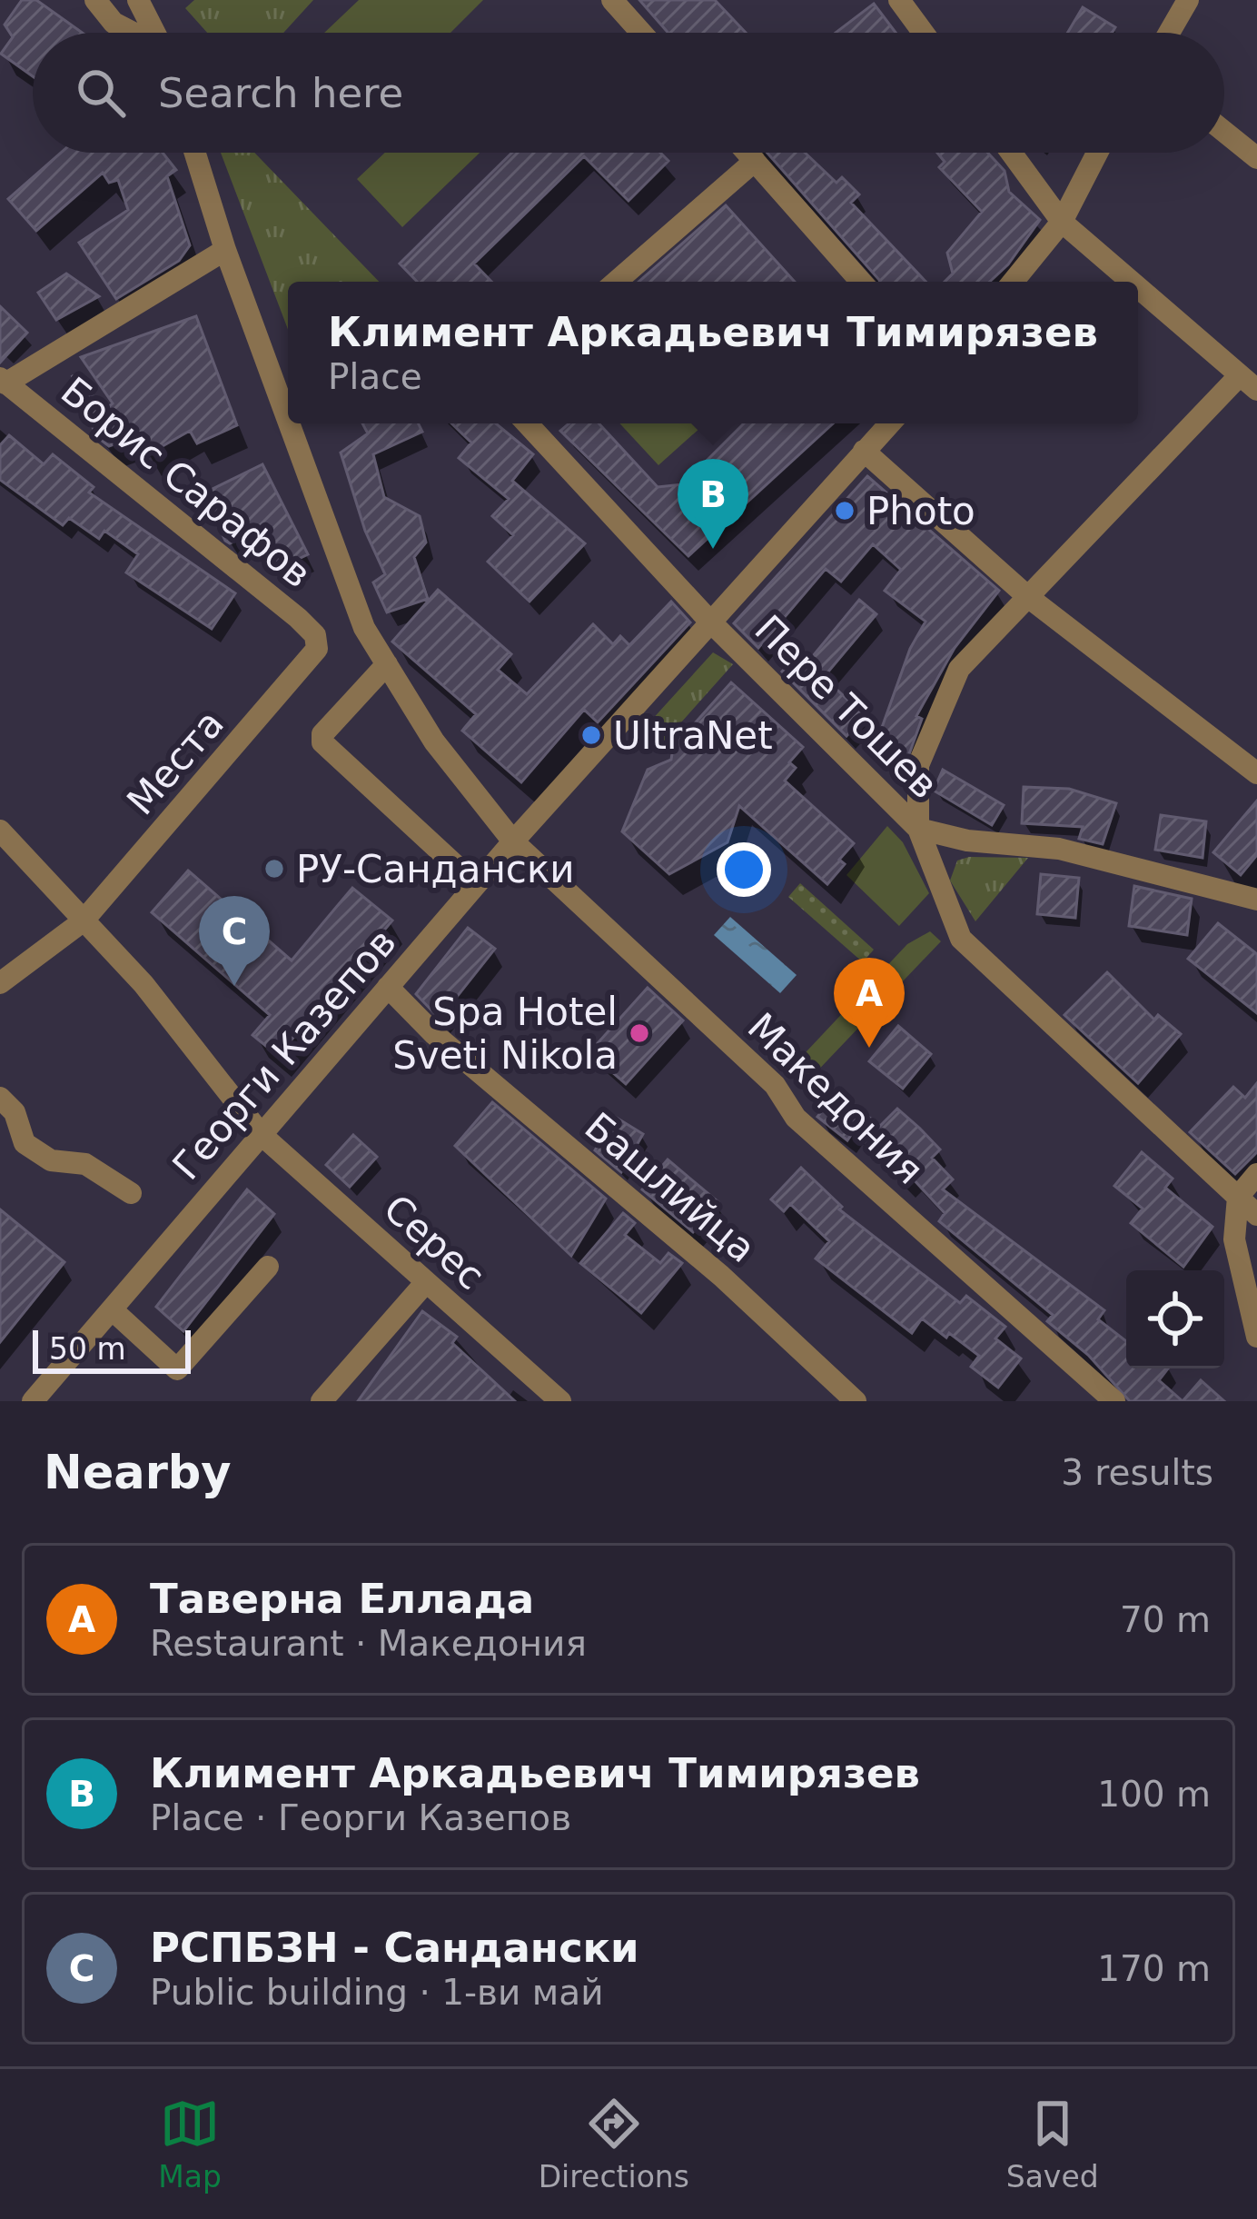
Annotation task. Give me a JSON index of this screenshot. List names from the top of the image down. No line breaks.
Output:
{"streets":{"street":["Борис Сарафов","Пере Тошев","Места","Георги Казепов","Македония","Башлийца","Серес"]},"crossings":[["Борис Сарафов","Места"],["Пере Тошев","Георги Казепов"],["Места","Серес"],["Георги Казепов","Македония"],["Георги Казепов","Башлийца"],["Георги Казепов","Серес"]],"places":["Photo","UltraNet","РУ-Сандански","Spa Hotel Sveti Nikola"],"scale_bar":"50 m","page":{"search":"Search here","popup":["Климент Аркадьевич Тимирязев","Place"],"pins":["B","C","A"],"scale":"50 m","heading":["Nearby","3 results"],"list":[{"mark":"A","name":"Таверна Еллада","note":"Restaurant · Македония","value":"70 m"},{"mark":"B","name":"Климент Аркадьевич Тимирязев","note":"Place · Георги Казепов","value":"100 m"},{"mark":"C","name":"РСПБЗН - Сандански","note":"Public building · 1-ви май","value":"170 m"}],"nav":["Map","Directions","Saved"]}}
